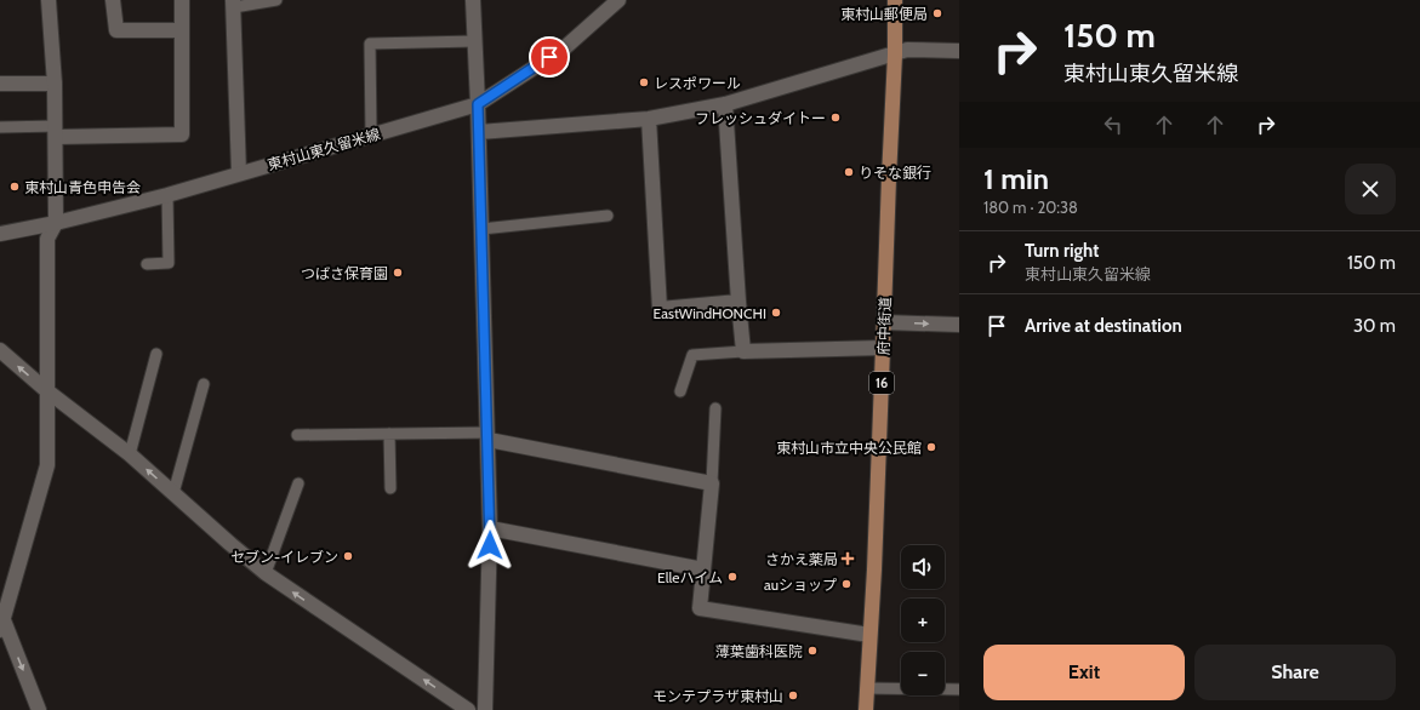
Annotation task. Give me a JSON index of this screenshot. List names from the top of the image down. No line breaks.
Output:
{"streets":{"main road":["府中街道","16"],"street":["東村山東久留米線"]},"places":{"other":["東村山郵便局","レスポワール","フレッシュダイトー","りそな銀行","東村山青色申告会","つばさ保育園","EastWindHONCHI","東村山市立中央公民館","セブン-イレブン","Elleハイム","auショップ","薄葉歯科医院","モンテプラザ東村山"],"health":["さかえ薬局"]},"page":{"turn":["150 m","東村山東久留米線"],"heading":["1 min","180 m · 20:38"],"list":[{"name":"Turn right","note":"東村山東久留米線","value":"150 m"},{"name":"Arrive at destination","value":"30 m"}],"map_buttons":["+","−"],"buttons":["Exit","Share"]}}
